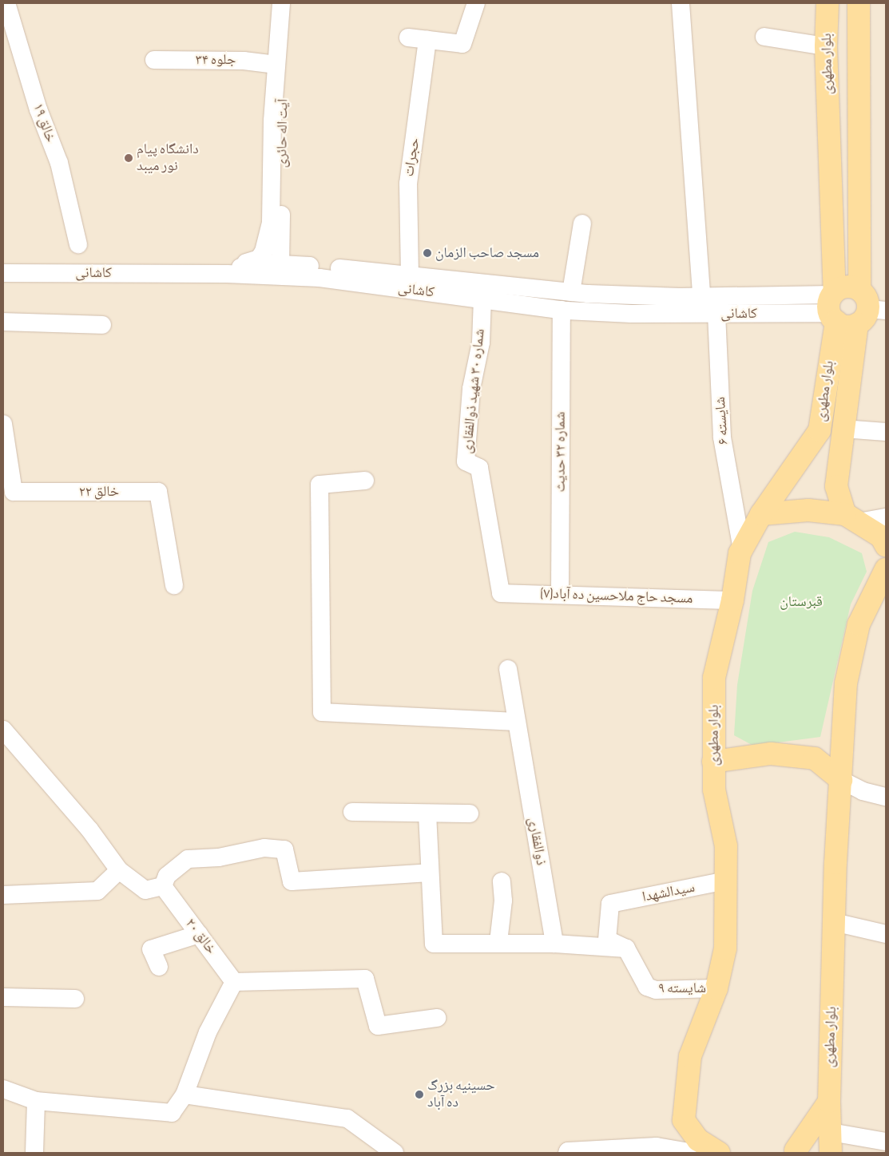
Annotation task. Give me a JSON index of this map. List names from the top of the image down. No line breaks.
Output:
{"streets":{"main road":["بلوار مطهری"],"street":["جلوه ۳۴","خالق ۱۹","آیت اله حائری","حجرات","کاشانی","شماره ۳۰ شهید ذوالفقاری","شایسته ۶","شماره ۳۲ حدیث","خالق ۲۲","مسجد حاج ملاحسین ده آباد(۷)","ذوالفقاری","سیدالشهدا","خالق ۲۰","شایسته ۹"]},"crossings":[["جلوه ۳۴","آیت اله حائری"],["بلوار مطهری","کاشانی"],["بلوار مطهری","شایسته ۶"],["بلوار مطهری","مسجد حاج ملاحسین ده آباد(۷)"],["بلوار مطهری","سیدالشهدا"],["بلوار مطهری","شایسته ۹"],["آیت اله حائری","کاشانی"],["حجرات","کاشانی"],["کاشانی","شماره ۳۰ شهید ذوالفقاری"],["کاشانی","شایسته ۶"],["کاشانی","شماره ۳۲ حدیث"],["شماره ۳۰ شهید ذوالفقاری","مسجد حاج ملاحسین ده آباد(۷)"],["شماره ۳۲ حدیث","مسجد حاج ملاحسین ده آباد(۷)"],["سیدالشهدا","شایسته ۹"]],"parks":["قبرستان"],"places":["دانشگاه پیام نور میبد","مسجد صاحب الزمان","حسینیه بزرگ ده آباد"]}
